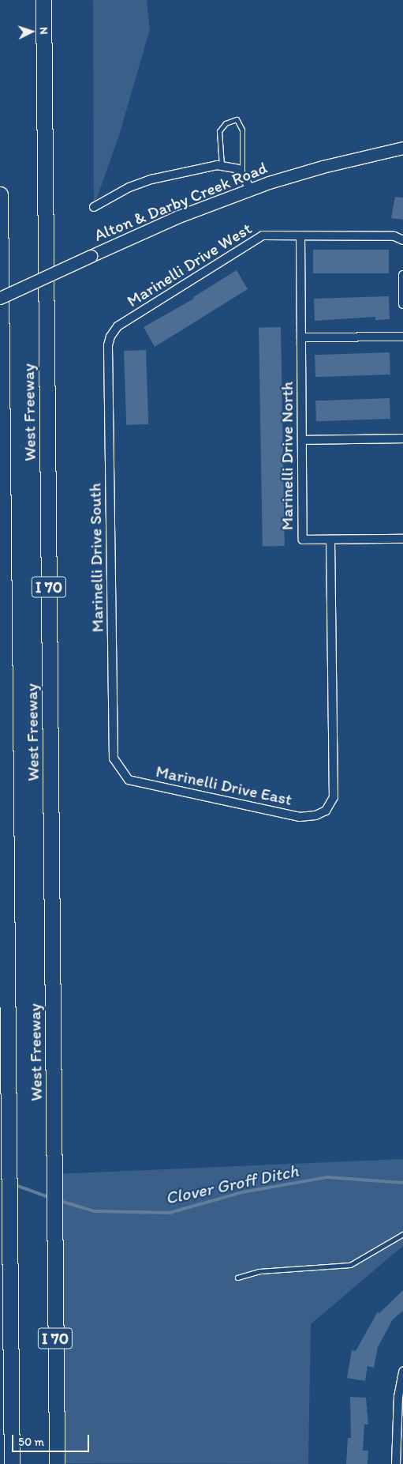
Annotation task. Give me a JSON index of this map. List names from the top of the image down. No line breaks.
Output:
{"streets":{"highway":["West Freeway","I 70"],"main road":["Alton & Darby Creek Road"],"street":["Marinelli Drive West","Marinelli Drive North","Marinelli Drive South","Marinelli Drive East"]},"crossings":[["Marinelli Drive West","Marinelli Drive North"],["Marinelli Drive West","Marinelli Drive South"],["Marinelli Drive North","Marinelli Drive East"],["Marinelli Drive South","Marinelli Drive East"]],"water":["Clover Groff Ditch"],"scale_bar":"50 m","north":"right"}
